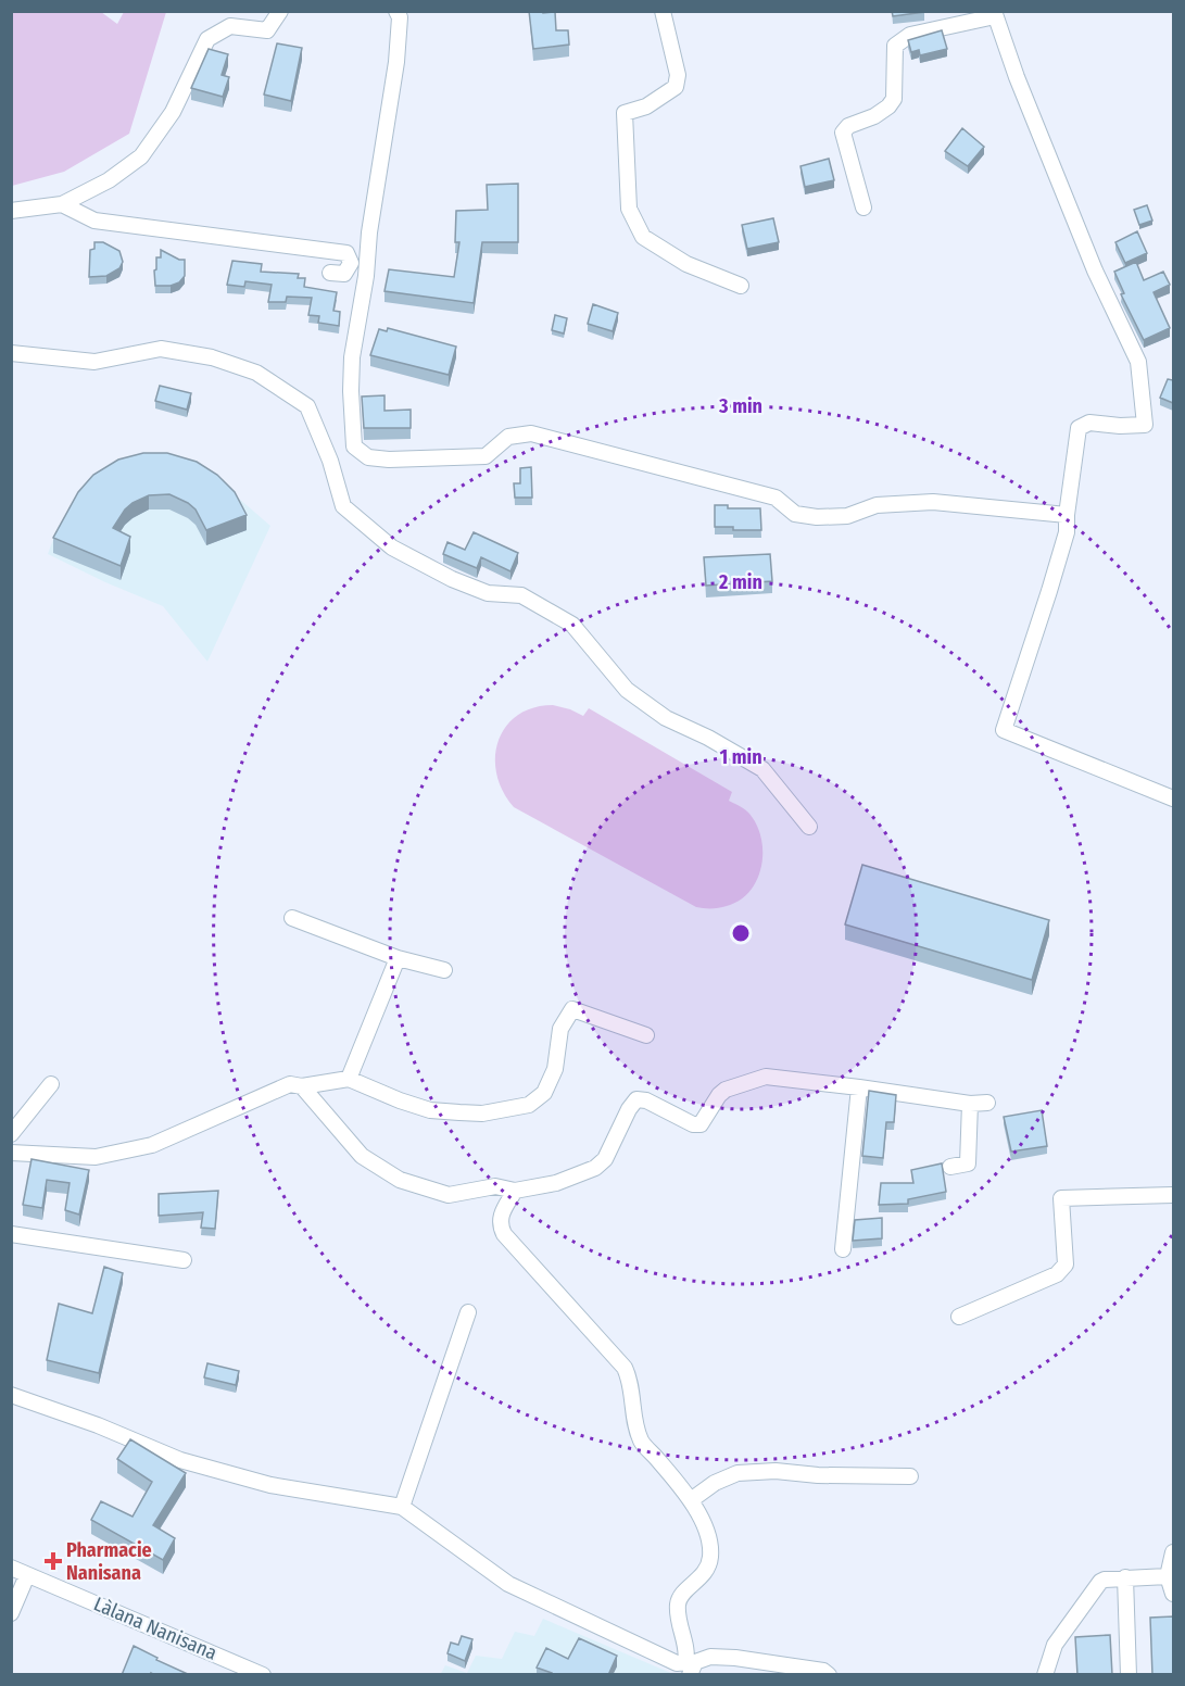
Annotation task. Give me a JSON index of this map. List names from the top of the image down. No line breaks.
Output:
{"streets":{"street":["Làlana Nanisana"]},"places":{"health":["Pharmacie Nanisana"]},"rings":["3 min","2 min","1 min"]}
